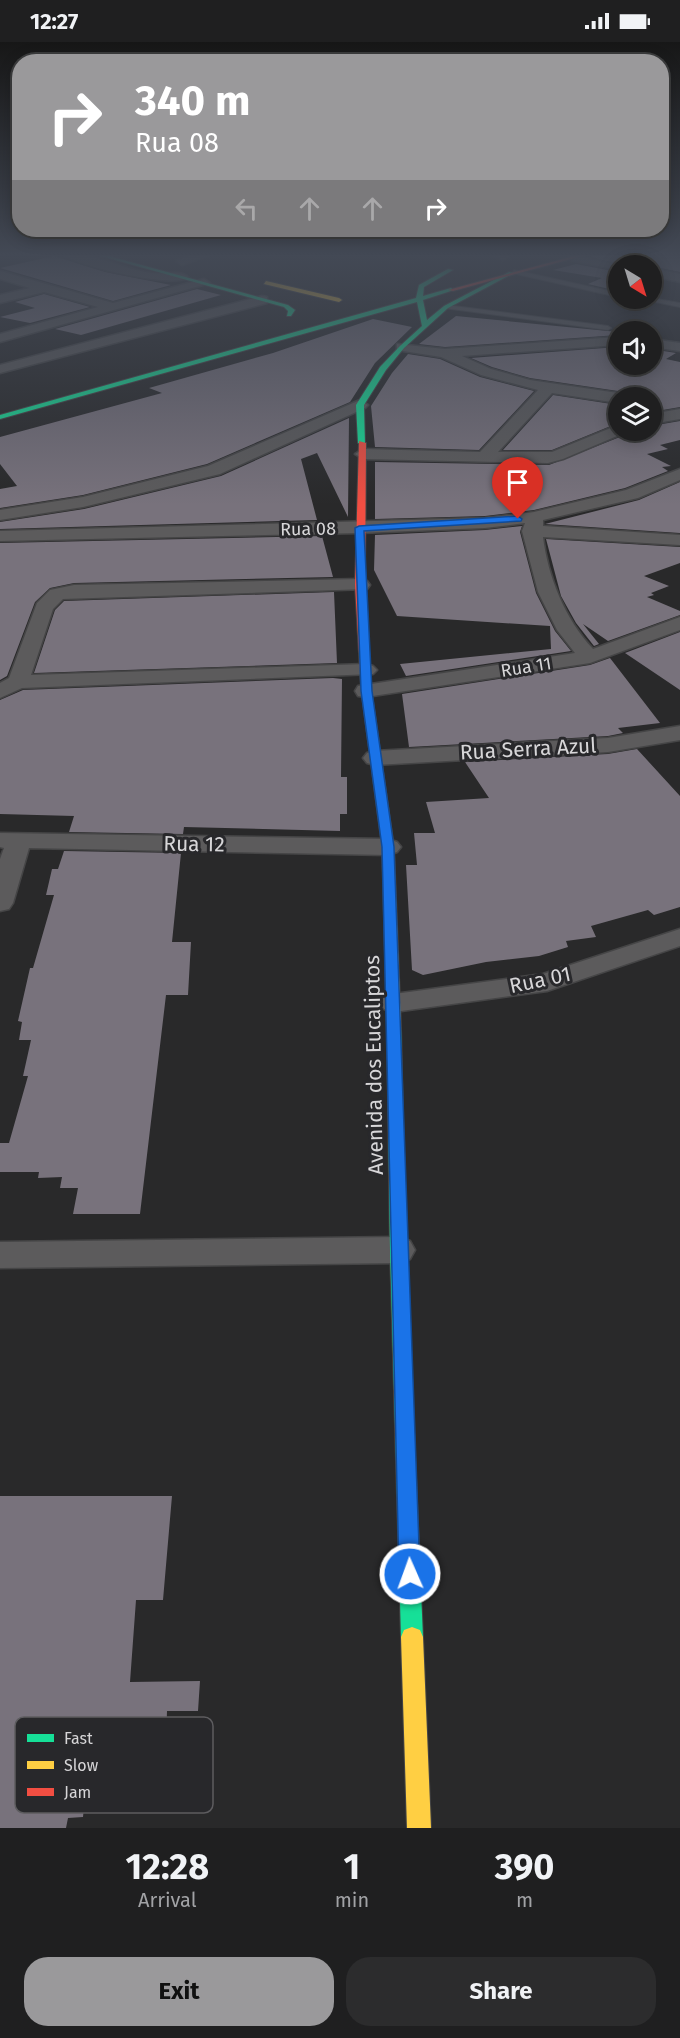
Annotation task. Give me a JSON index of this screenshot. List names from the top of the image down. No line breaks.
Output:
{"streets":{"street":["Rua 08","Rua 11","Rua Serra Azul","Rua 12","Rua 01","Avenida dos Eucaliptos"]},"crossings":[["Rua 08","Avenida dos Eucaliptos"],["Rua 11","Avenida dos Eucaliptos"],["Rua Serra Azul","Avenida dos Eucaliptos"],["Rua 12","Avenida dos Eucaliptos"],["Rua 01","Avenida dos Eucaliptos"]],"legend":["Fast","Slow","Jam"],"north":"bottom right","page":{"status":"12:27","turn":["340 m","Rua 08"],"eta":["12:28","Arrival","1","min","390","m"],"buttons":["Exit","Share"]}}
